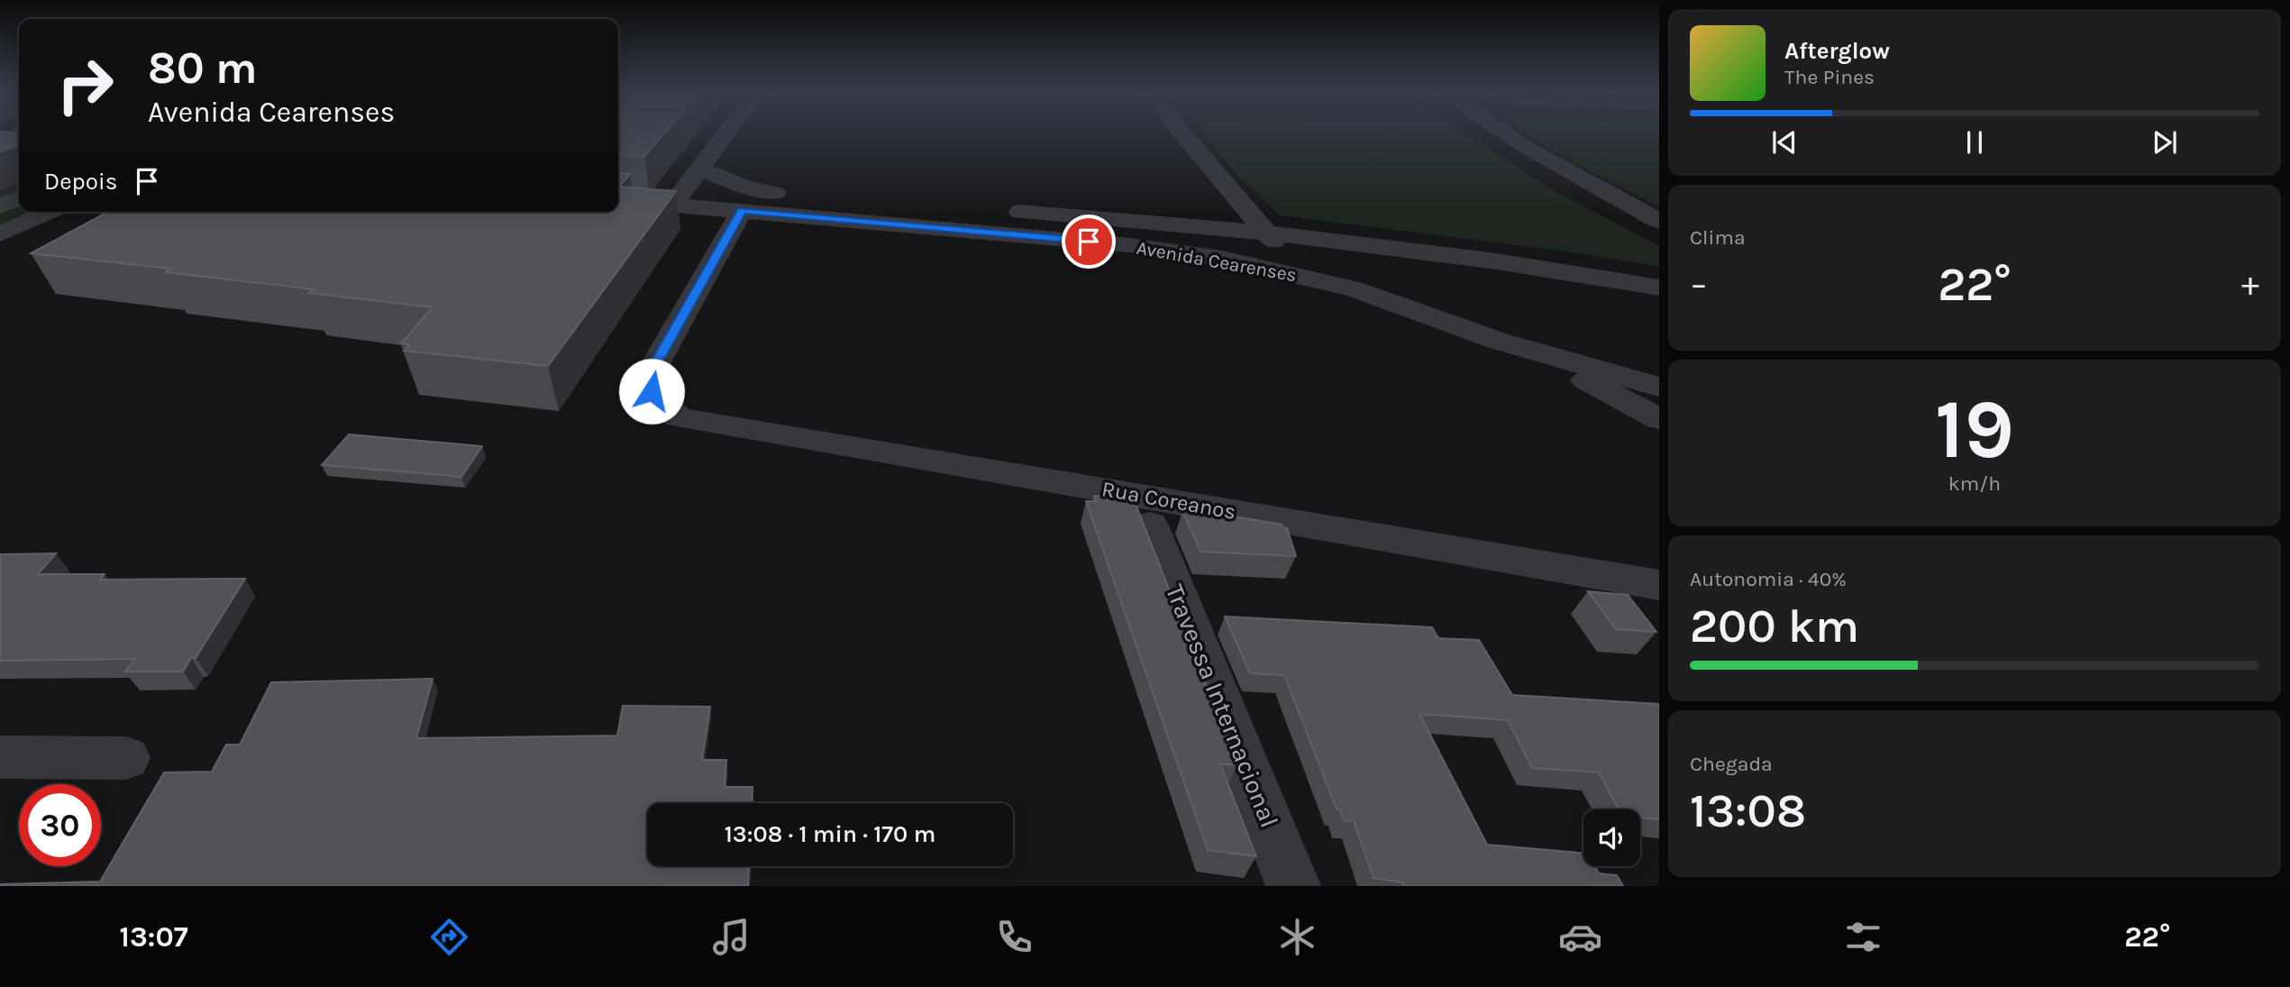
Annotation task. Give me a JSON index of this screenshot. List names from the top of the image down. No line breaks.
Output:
{"streets":{"street":["Avenida Cearenses","Rua Coreanos","Travessa Internacional"]},"crossings":[["Avenida Cearenses","Rua Coreanos"]],"page":{"turn":["80 m","Avenida Cearenses"],"song":["Afterglow","The Pines"],"then":"Depois","tile":["Clima",["19","km/h"],["Autonomia · 40%","200 km"],["Chegada","13:08"]],"heat":["−","22°","+"],"limit":"30","trip":"13:08 · 1 min · 170 m","tabs":["13:07","22°"]}}
